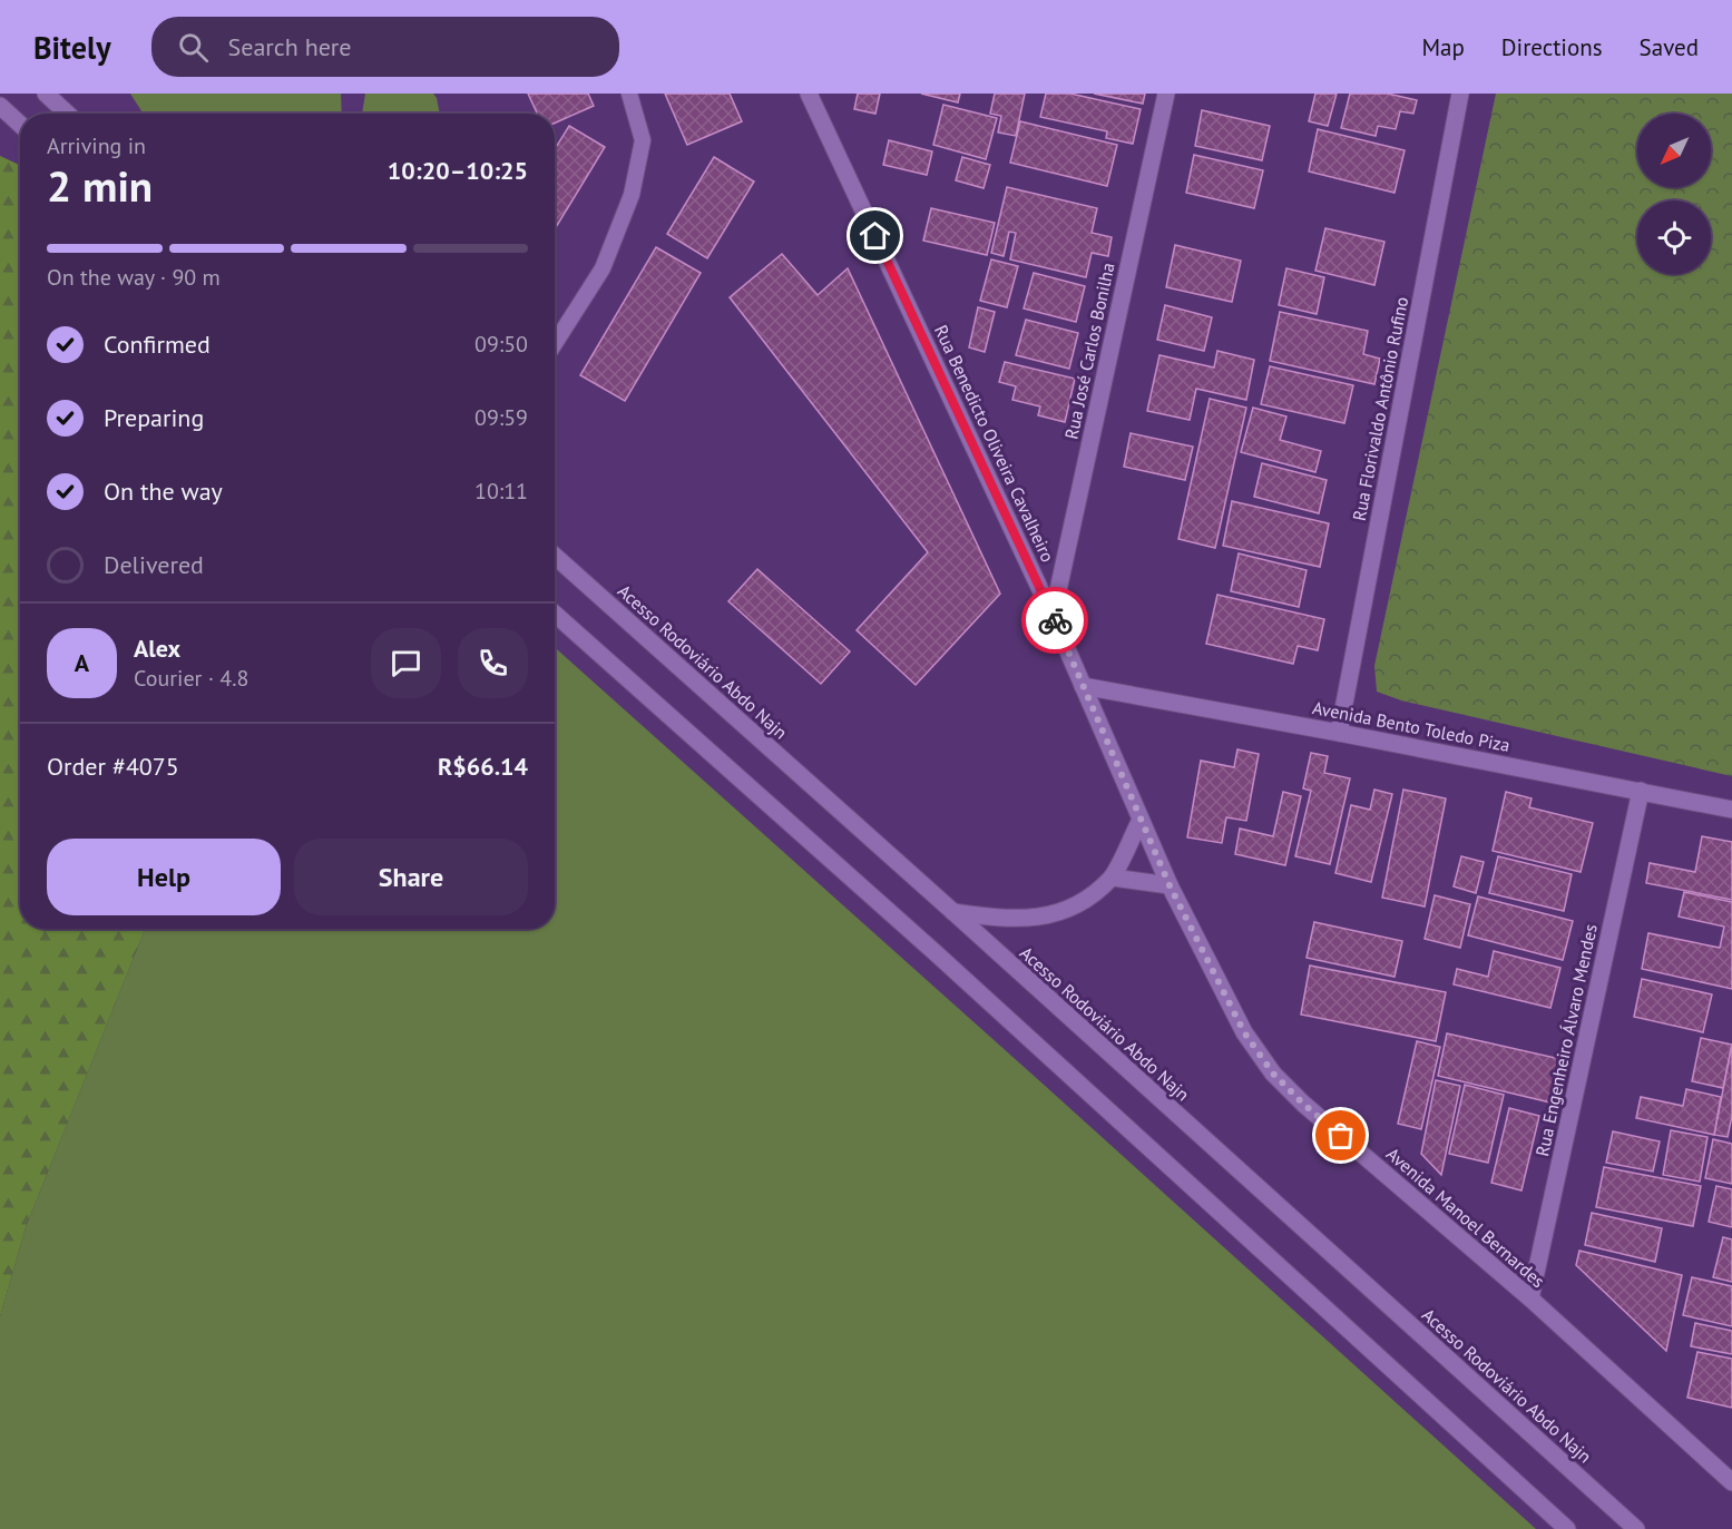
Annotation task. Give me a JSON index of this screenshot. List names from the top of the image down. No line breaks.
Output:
{"streets":{"street":["Rua José Carlos Bonilha","Rua Florivaldo Antônio Rufino","Rua Benedicto Oliveira Cavalheiro","Acesso Rodoviário Abdo Najn","Avenida Bento Toledo Piza","Rua Engenheiro Álvaro Mendes","Avenida Manoel Bernardes"]},"crossings":[["Rua José Carlos Bonilha","Rua Benedicto Oliveira Cavalheiro"],["Rua Florivaldo Antônio Rufino","Avenida Bento Toledo Piza"],["Rua Benedicto Oliveira Cavalheiro","Avenida Bento Toledo Piza"],["Rua Benedicto Oliveira Cavalheiro","Avenida Manoel Bernardes"],["Avenida Bento Toledo Piza","Rua Engenheiro Álvaro Mendes"],["Rua Engenheiro Álvaro Mendes","Avenida Manoel Bernardes"]],"north":"bottom left","page":{"header":"Bitely","search":"Search here","nav":["Map","Directions","Saved"],"heading":["2 min","Arriving in","10:20–10:25"],"panel":["Alex","Courier · 4.8","Order #4075","R$66.14"],"bar":"On the way · 90 m","list":[["Confirmed","09:50"],["Preparing","09:59"],["On the way","10:11"],"Delivered"],"round":"A","buttons":["Help","Share"]}}
